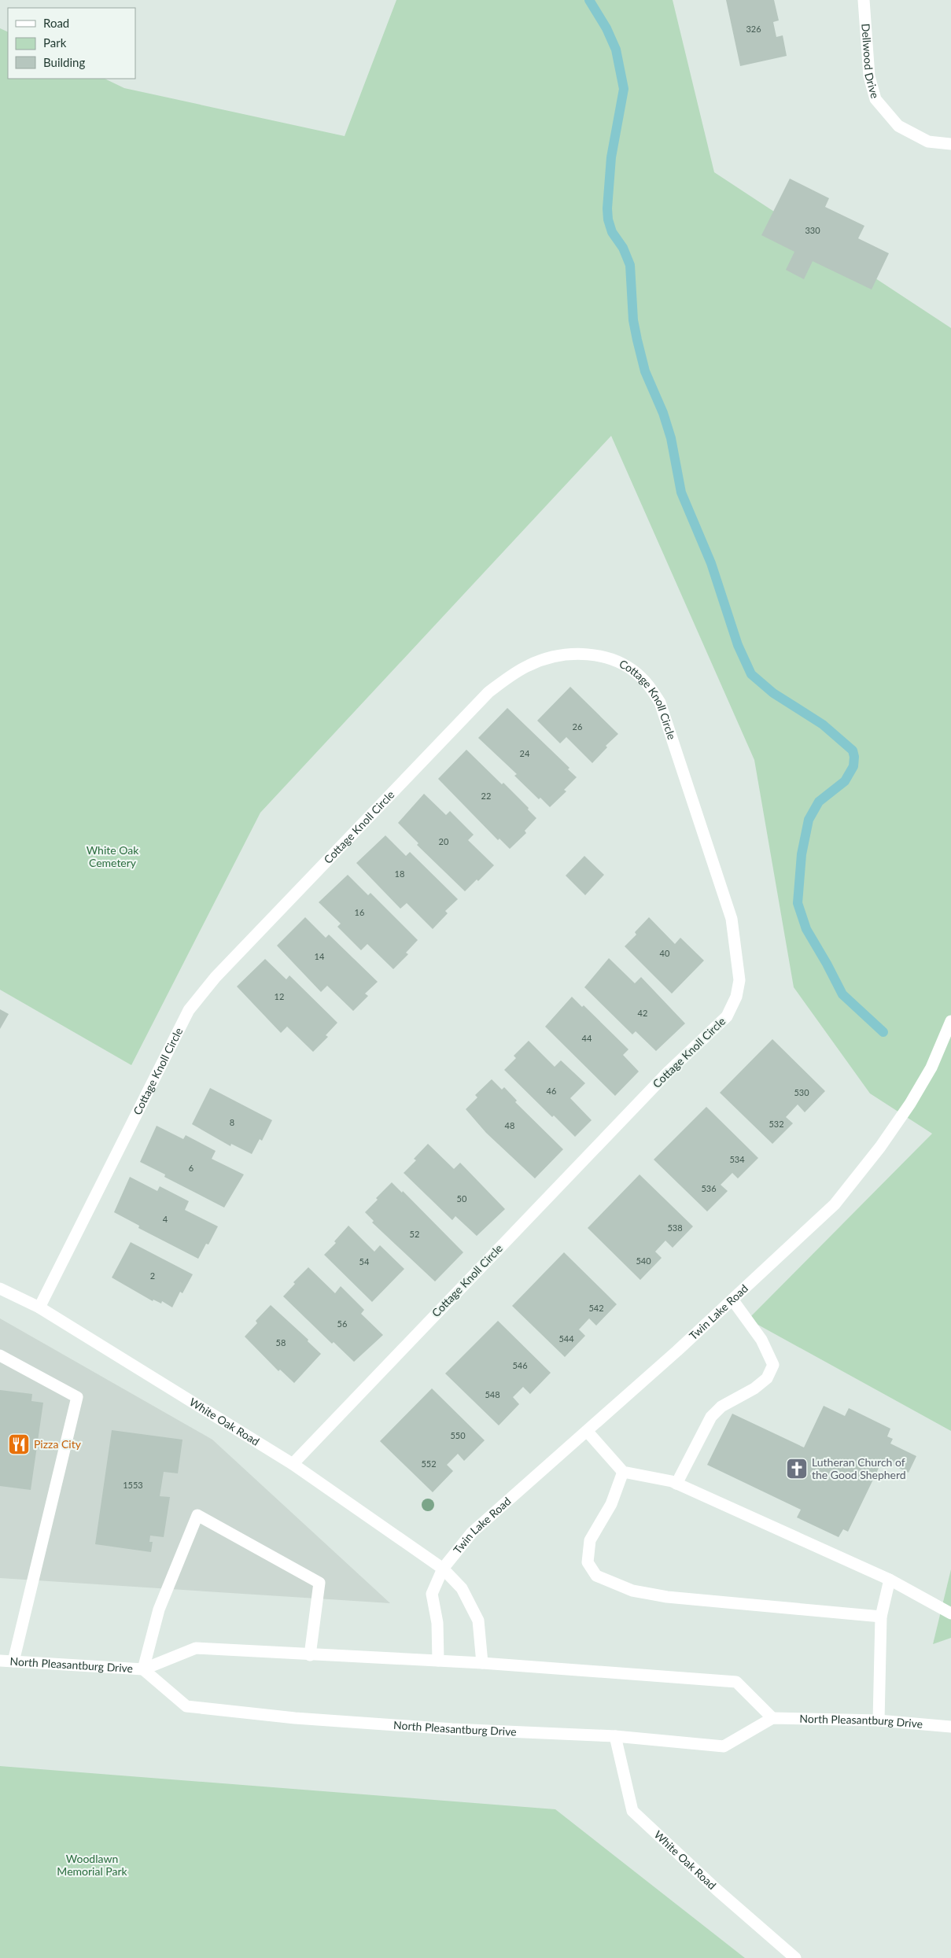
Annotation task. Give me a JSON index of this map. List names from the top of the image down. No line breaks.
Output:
{"streets":{"street":["Dellwood Drive","Cottage Knoll Circle","Twin Lake Road","White Oak Road","North Pleasantburg Drive"]},"crossings":[["Cottage Knoll Circle","White Oak Road"],["Twin Lake Road","White Oak Road"],["White Oak Road","North Pleasantburg Drive"]],"parks":["White Oak Cemetery","Woodlawn Memorial Park"],"places":{"restaurant":["Pizza City"],"church":["Lutheran Church of the Good Shepherd"]},"house_numbers":["326","330","26","24","22","20","18","16","40","14","12","42","44","46","530","8","532","48","534","6","536","50","4","538","52","540","54","2","542","56","544","58","546","548","550","552","1553"],"legend":["Road","Park","Building"]}
